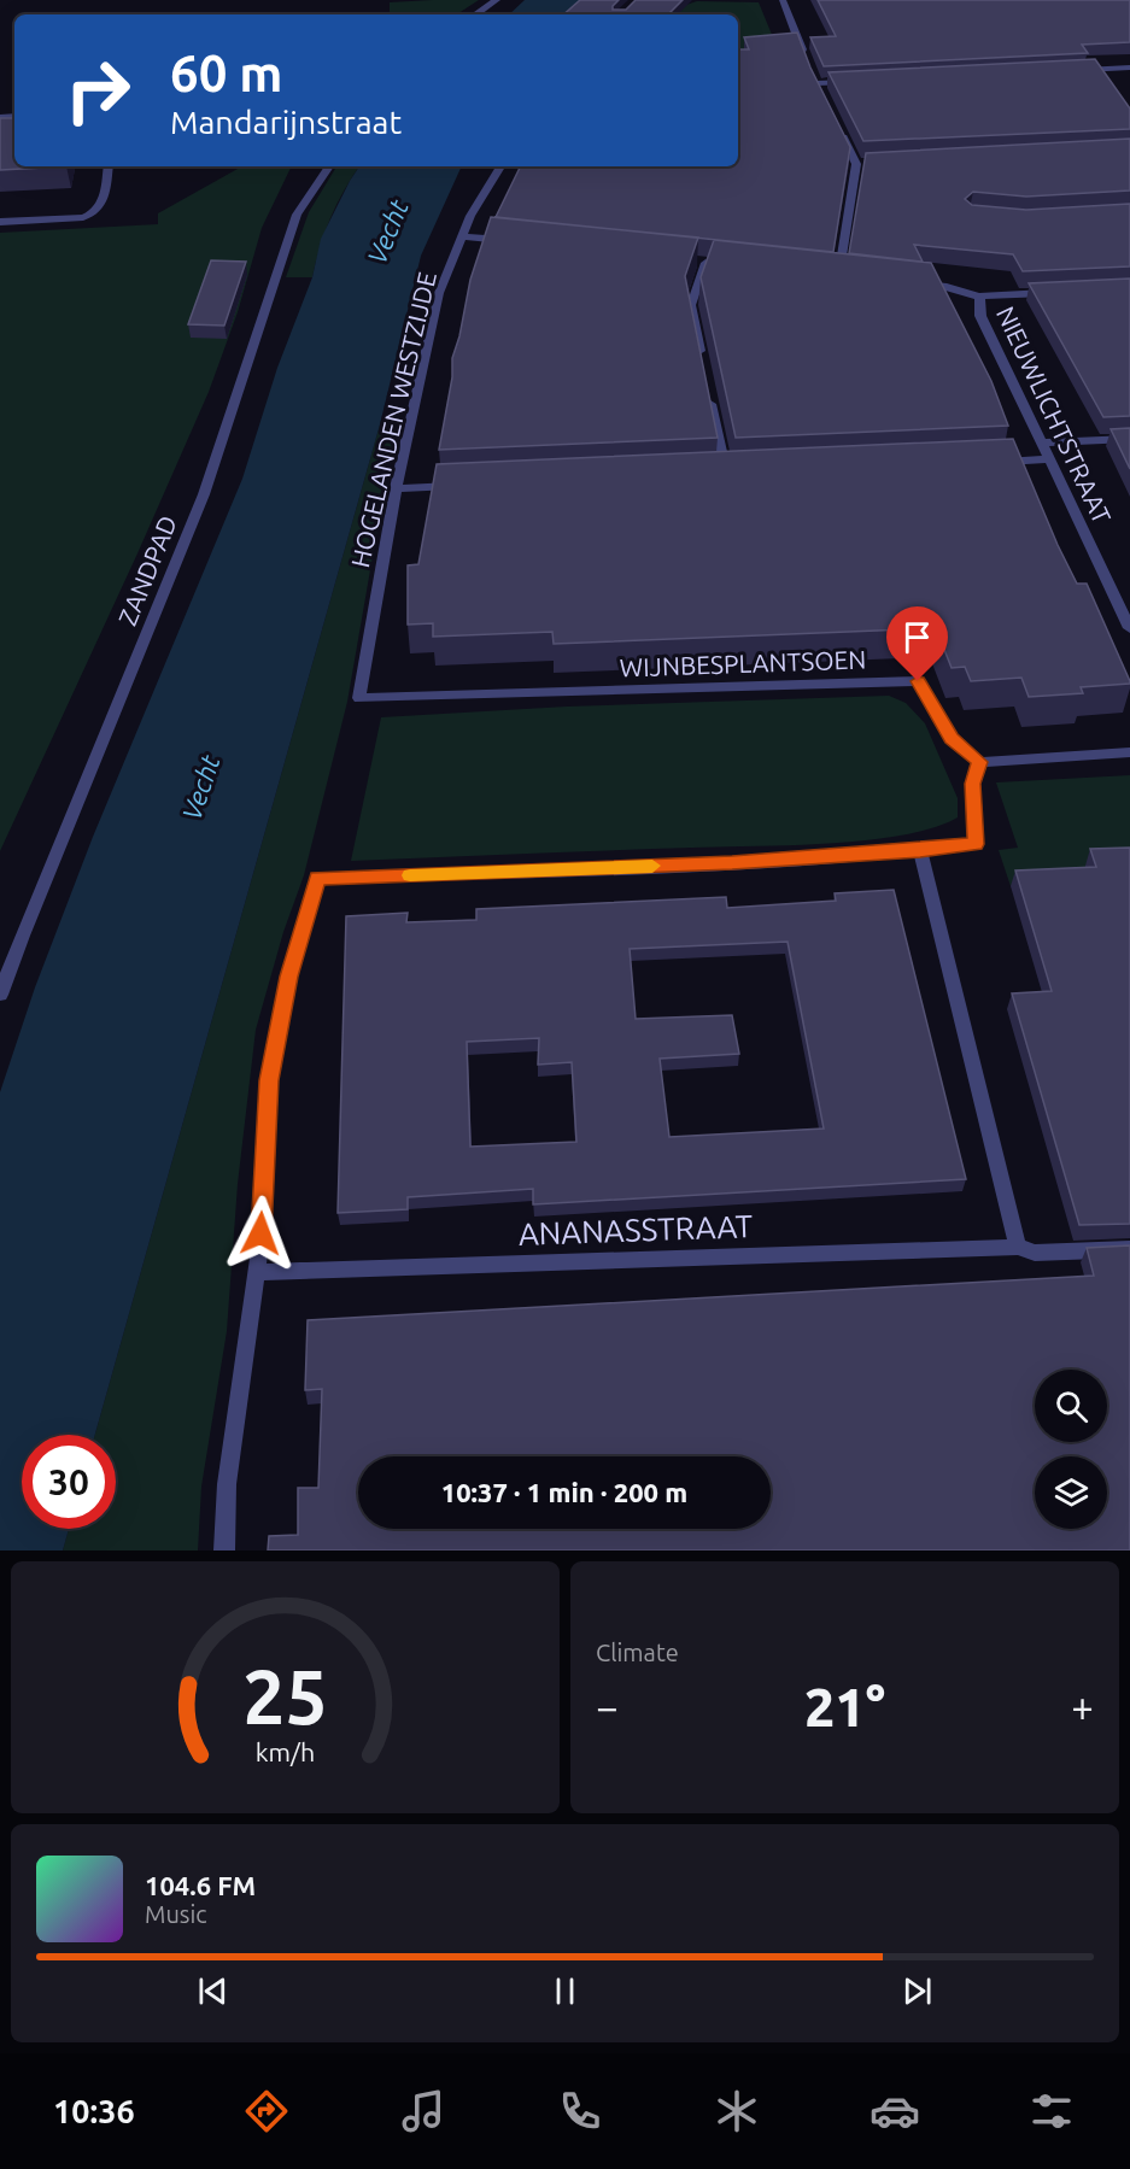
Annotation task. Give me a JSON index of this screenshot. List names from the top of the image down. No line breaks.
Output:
{"streets":{"street":["NIEUWLICHTSTRAAT","HOGELANDEN WESTZIJDE","ZANDPAD","WIJNBESPLANTSOEN","ANANASSTRAAT"]},"crossings":[["HOGELANDEN WESTZIJDE","WIJNBESPLANTSOEN"]],"water":["Vecht"],"page":{"turn":["60 m","Mandarijnstraat"],"limit":"30","trip":"10:37 · 1 min · 200 m","tile":"Climate","heat":["−","21°","+"],"song":["104.6 FM","Music"],"tabs":"10:36","gauge":["25","km/h"]}}
